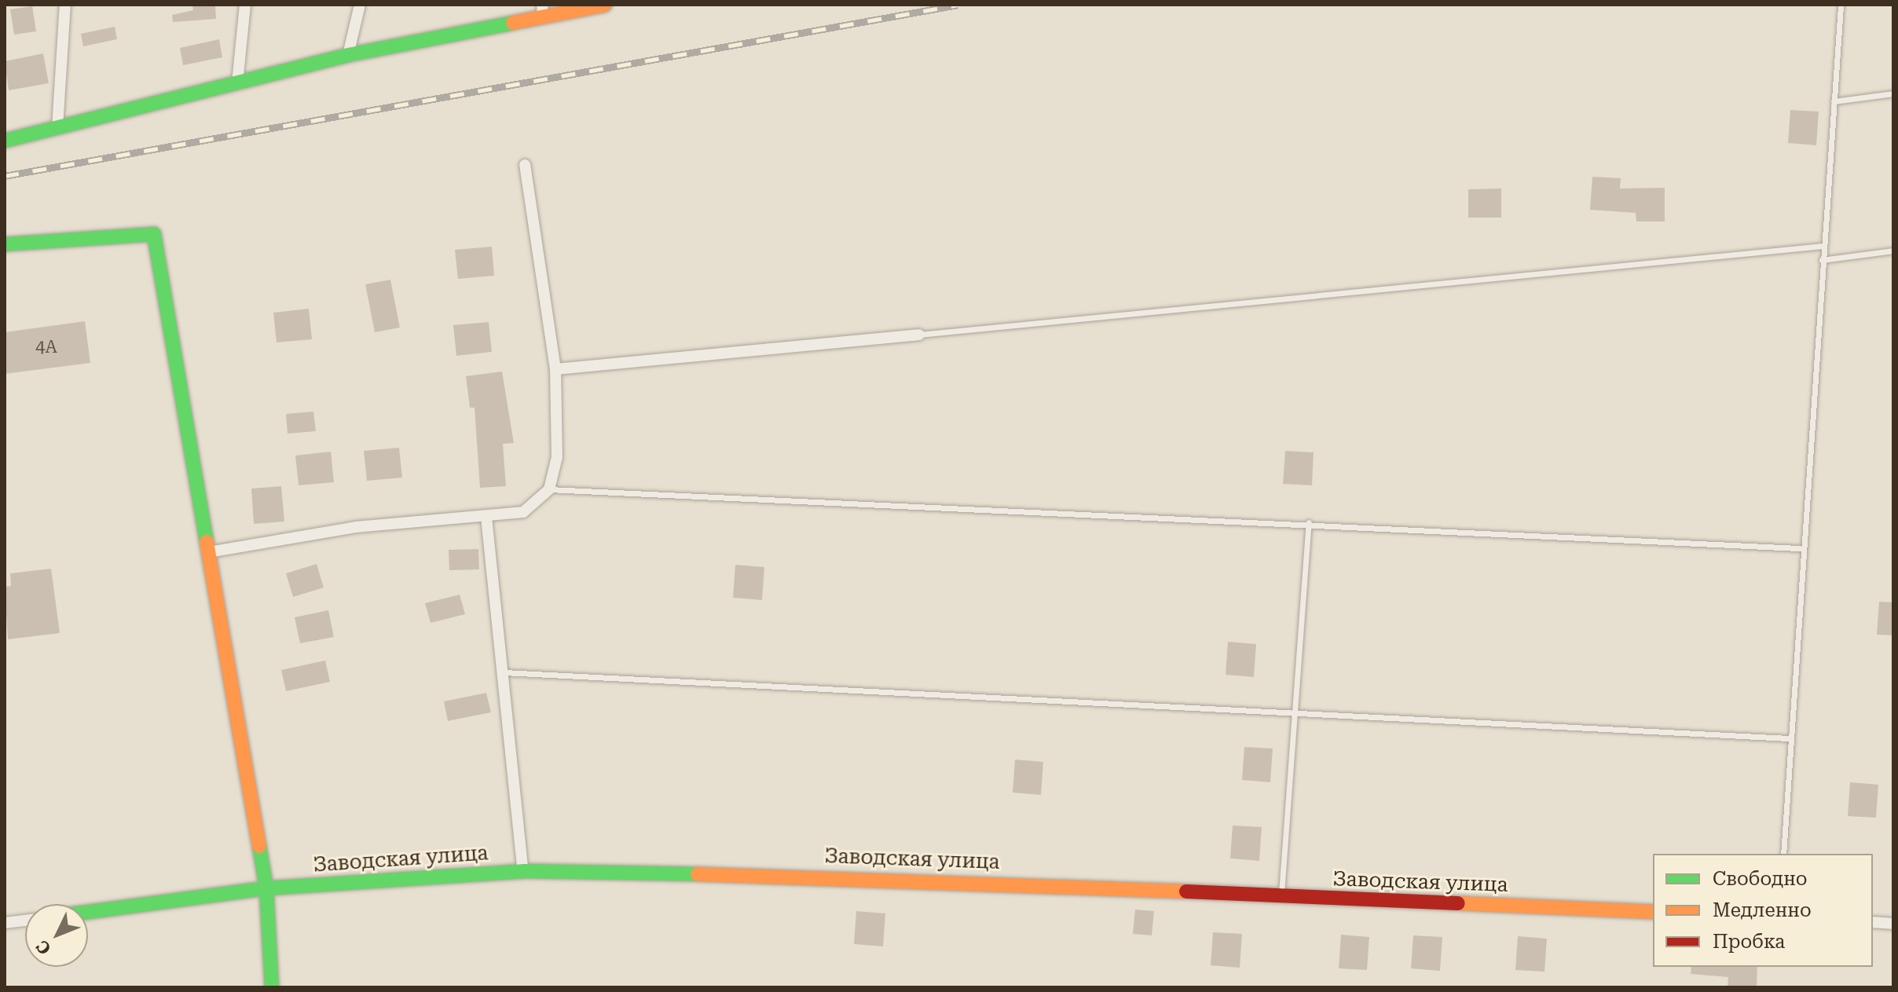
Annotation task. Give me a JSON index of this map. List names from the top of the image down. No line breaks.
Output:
{"streets":{"street":["Заводская улица"]},"house_numbers":["4А"],"legend":["Свободно","Медленно","Пробка"],"north":"bottom left"}
